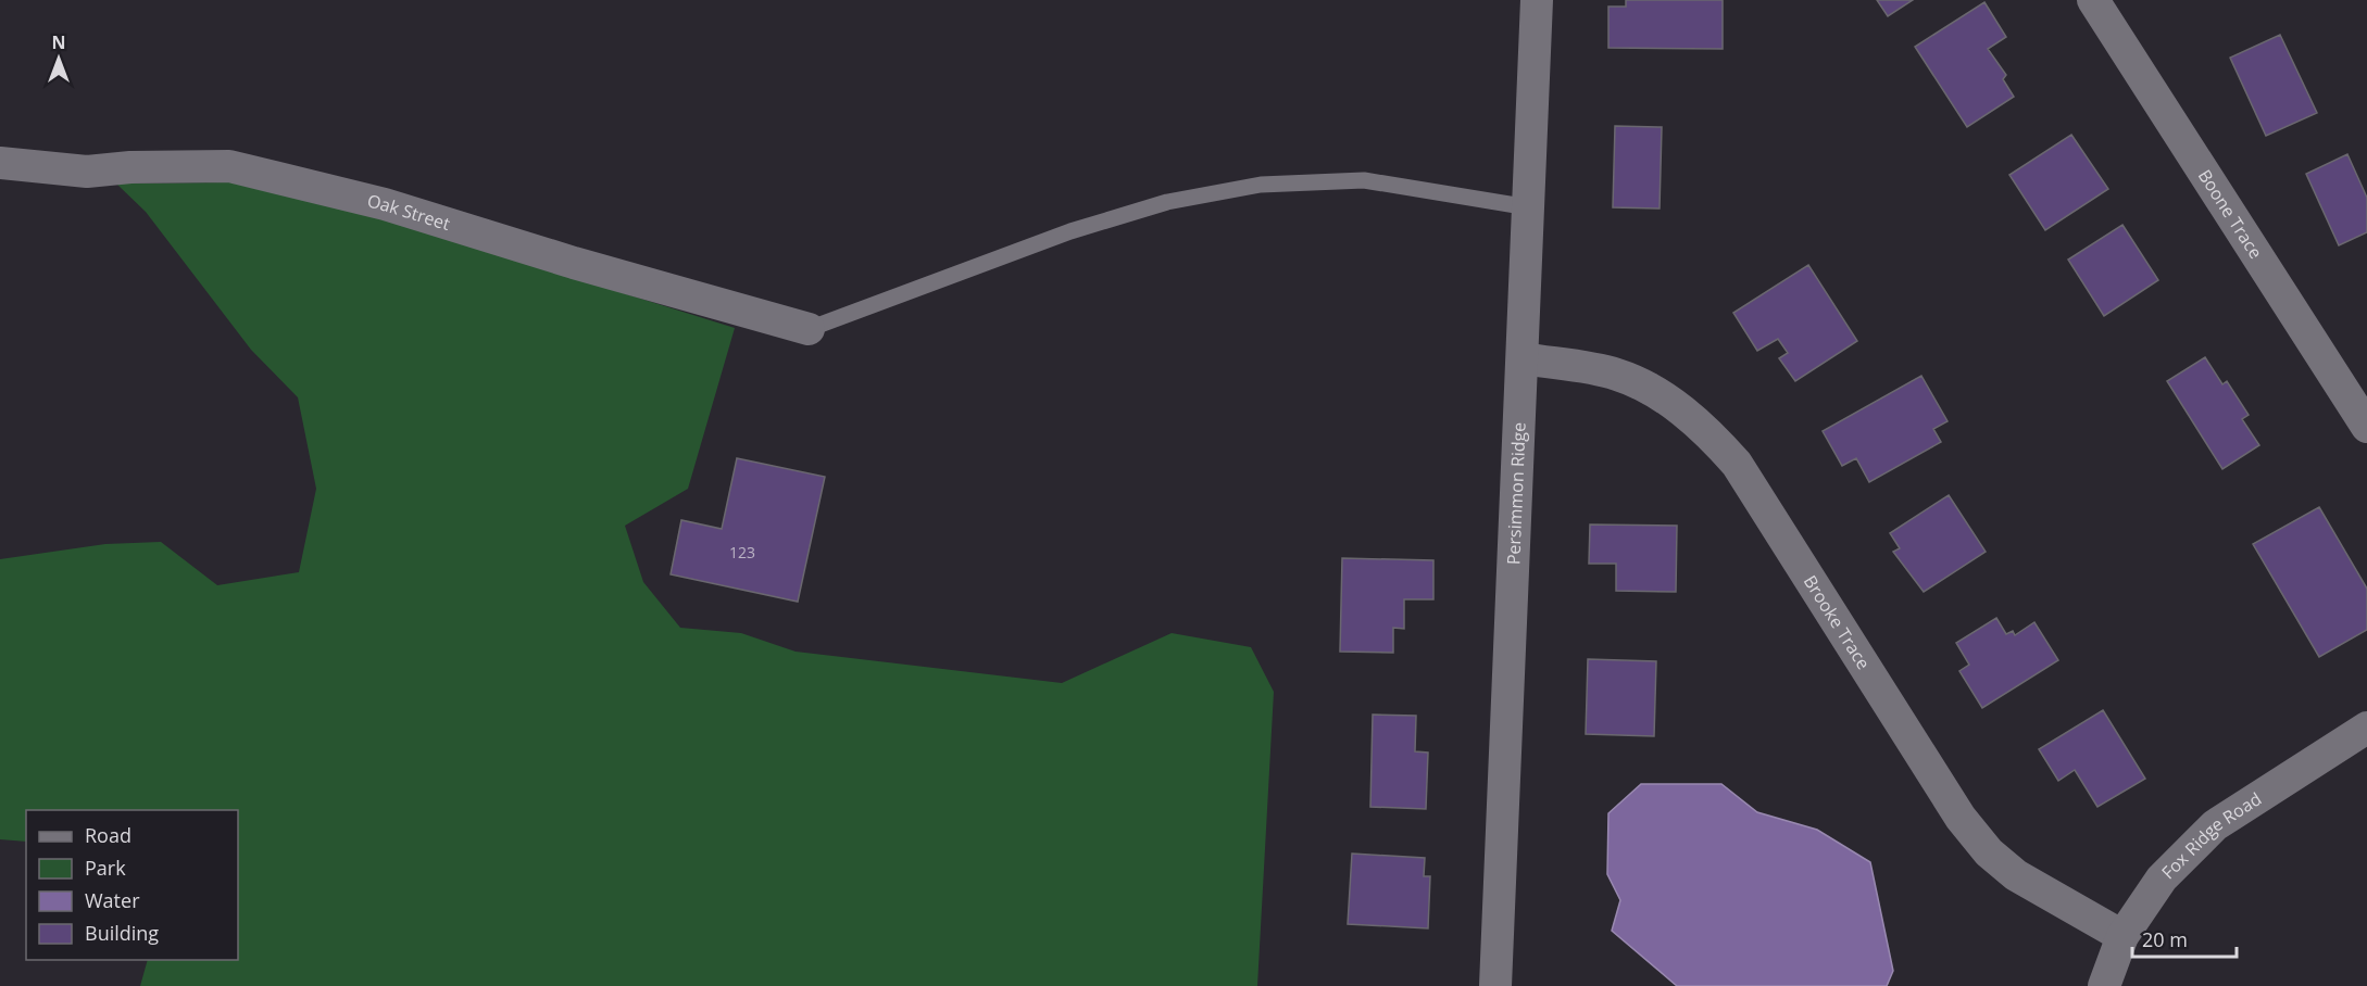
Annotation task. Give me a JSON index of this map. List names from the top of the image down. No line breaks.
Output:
{"streets":{"street":["Oak Street","Boone Trace","Persimmon Ridge","Brooke Trace","Fox Ridge Road"]},"crossings":[["Persimmon Ridge","Brooke Trace"],["Brooke Trace","Fox Ridge Road"]],"house_numbers":["123"],"legend":["Road","Park","Water","Building"],"scale_bar":"20 m","north":"top"}
